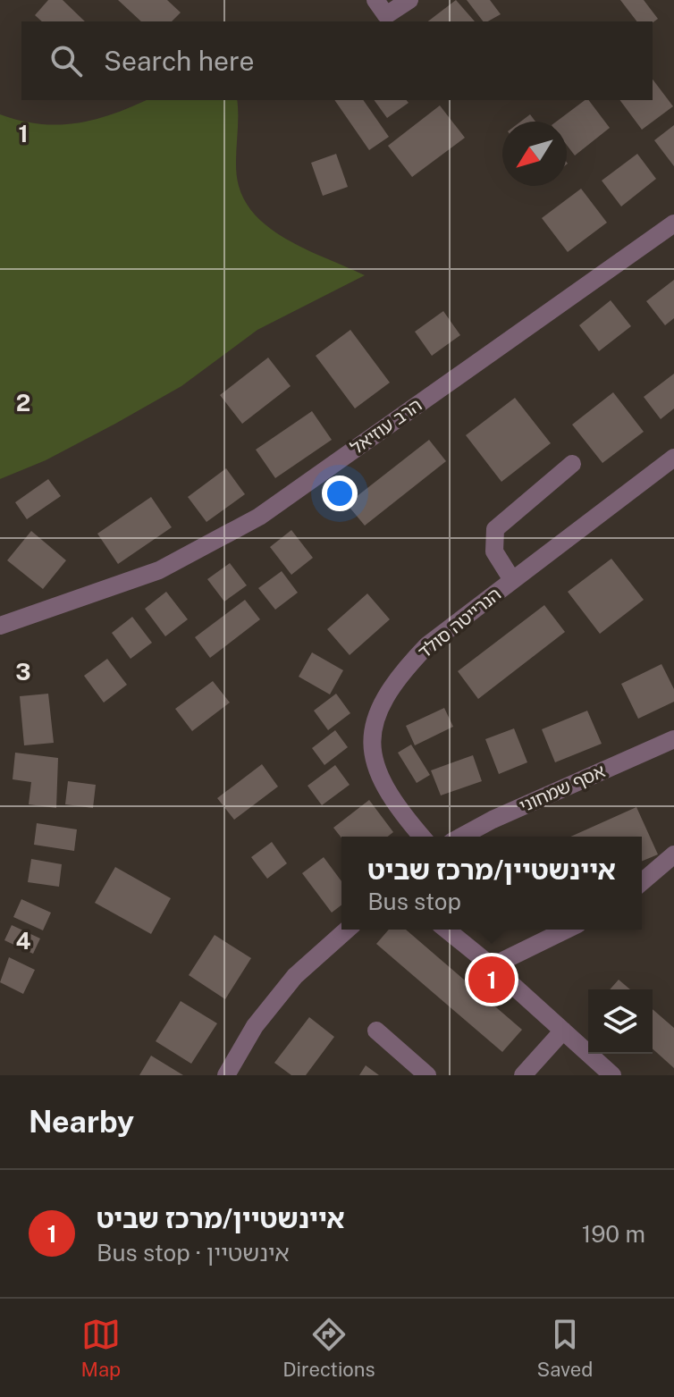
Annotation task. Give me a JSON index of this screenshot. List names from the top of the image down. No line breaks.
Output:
{"streets":{"street":["הרב עוזיאל","הנרייטה סולד","אסף שמחוני"]},"north":"bottom left","page":{"search":"Search here","popup":["איינשטיין/מרכז שביט","Bus stop"],"pins":"1","heading":"Nearby","list":[{"mark":"1","name":"איינשטיין/מרכז שביט","note":"Bus stop · אינשטיין","value":"190 m"}],"nav":["Map","Directions","Saved"]},"grid":{"rows":["1","2","3","4"]}}
